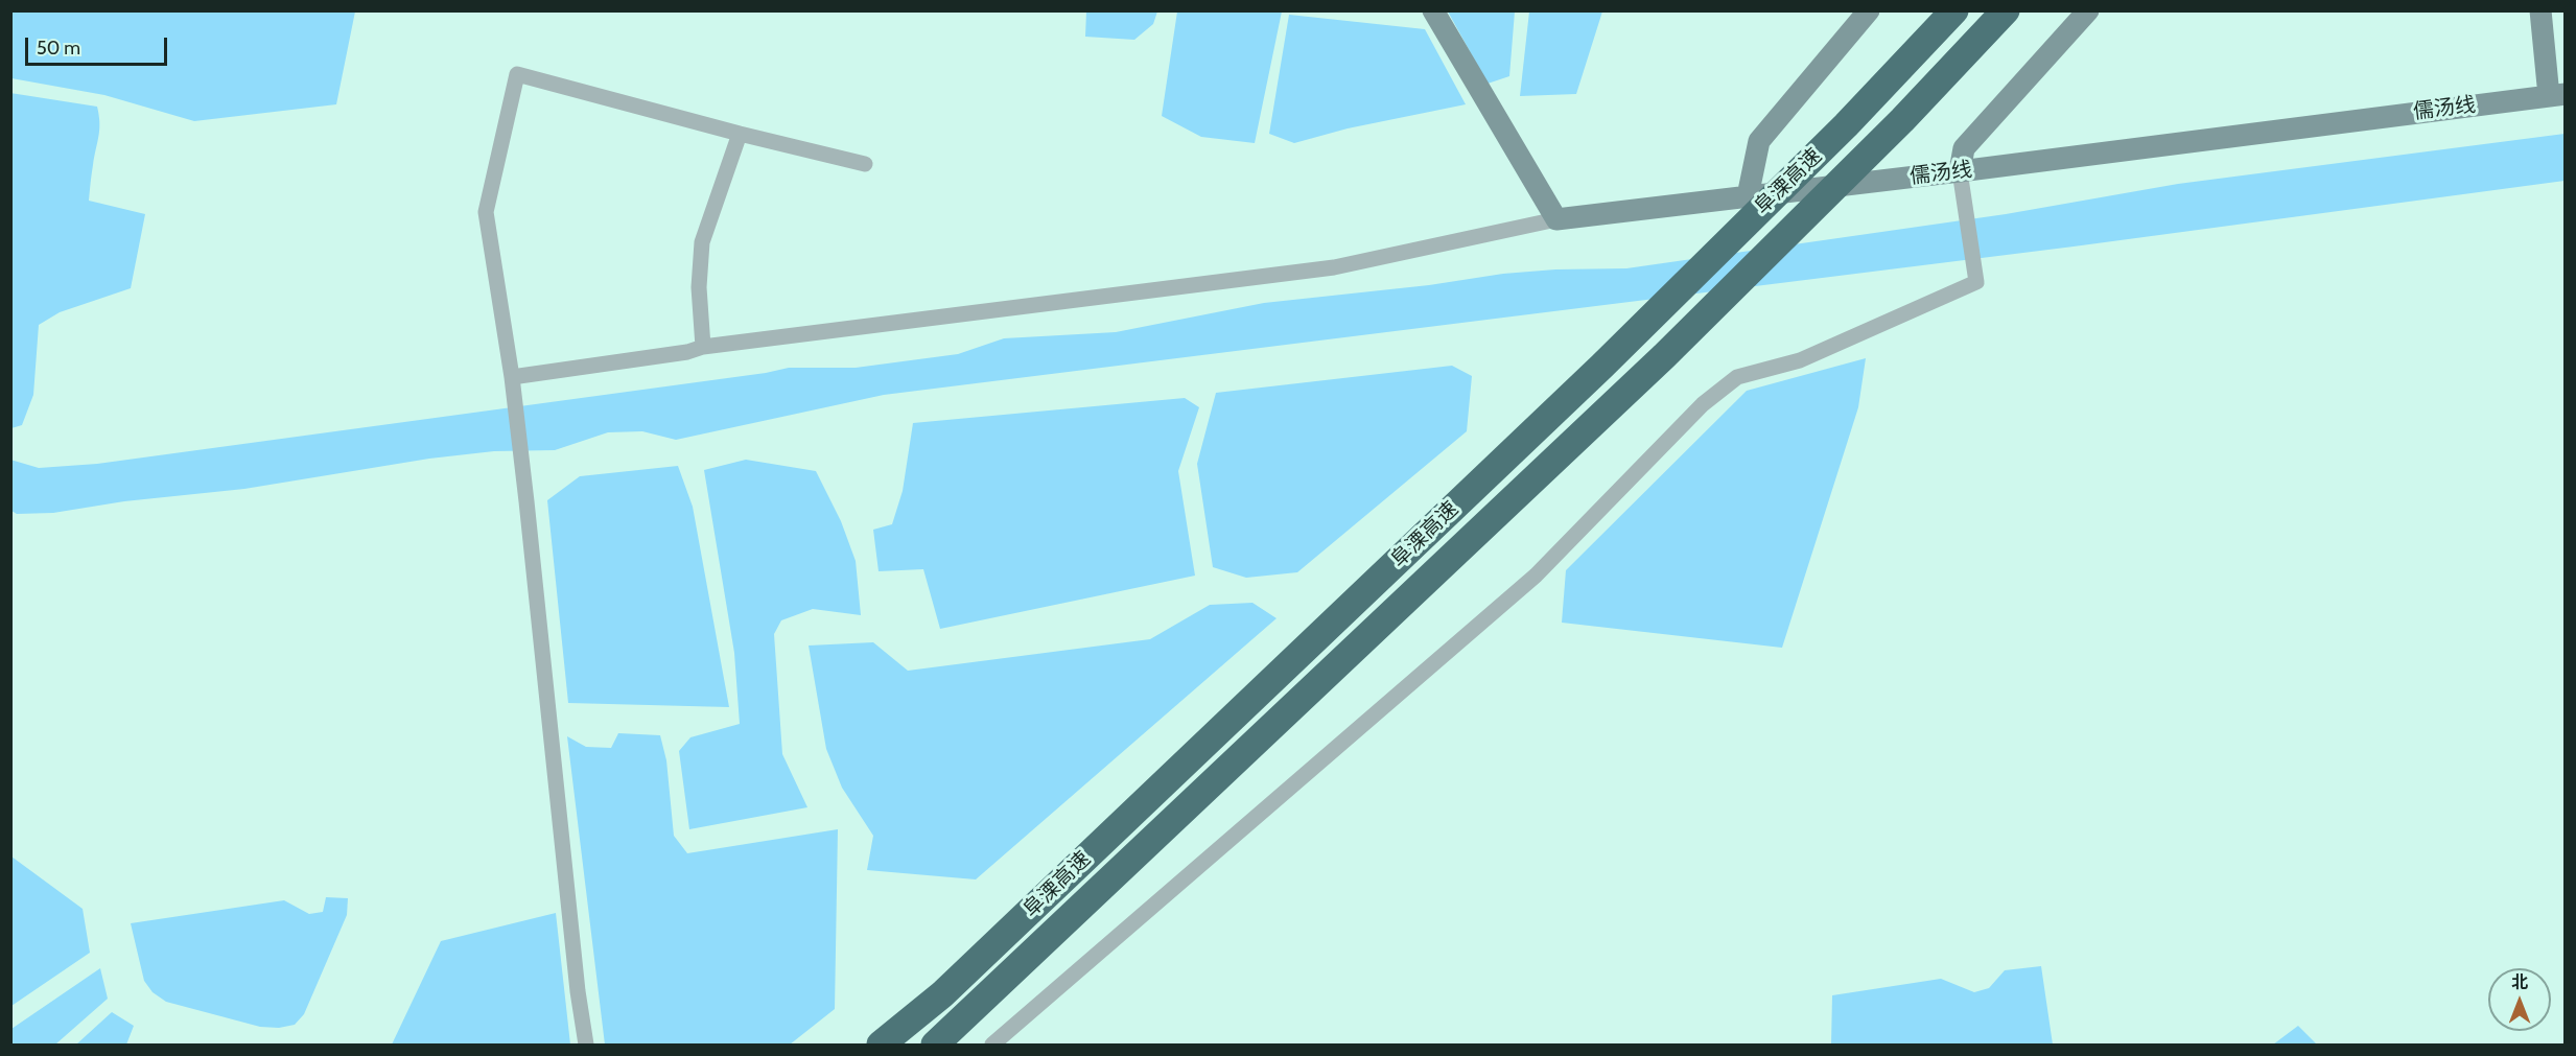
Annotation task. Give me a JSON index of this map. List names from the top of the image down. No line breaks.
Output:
{"streets":{"highway":["阜溧高速"],"street":["儒汤线"]},"scale_bar":"50 m","north":"top"}
